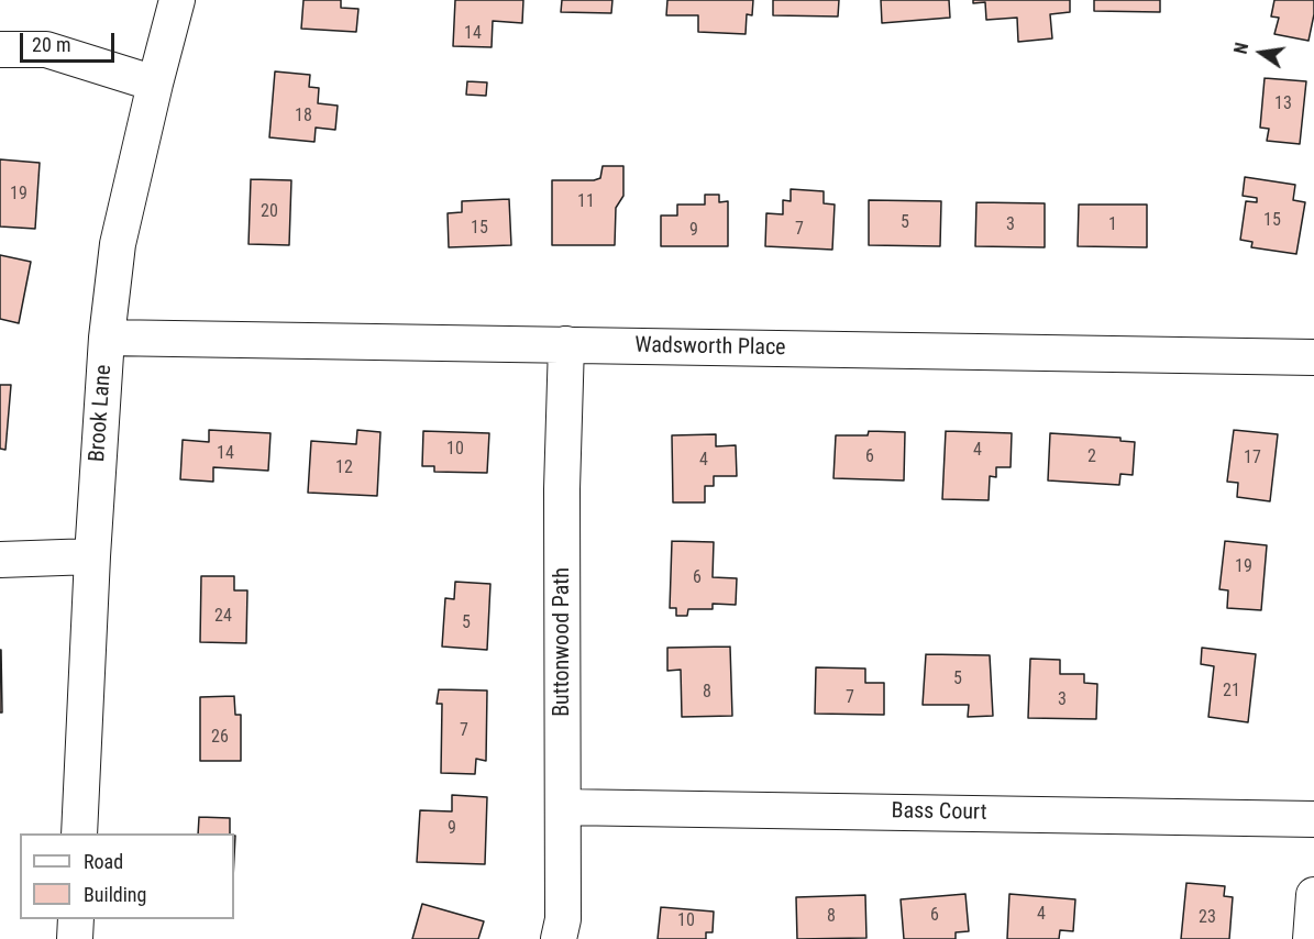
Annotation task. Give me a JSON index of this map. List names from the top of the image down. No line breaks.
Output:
{"streets":{"street":["Wadsworth Place","Brook Lane","Buttonwood Path","Bass Court"]},"crossings":[["Wadsworth Place","Brook Lane"],["Wadsworth Place","Buttonwood Path"],["Buttonwood Path","Bass Court"]],"house_numbers":["14","13","18","19","11","20","15","5","3","1","15","7","9","10","4","14","6","2","17","4","12","19","6","24","5","5","21","8","7","3","7","26","9","4","6","8","23","10"],"legend":["Road","Building"],"scale_bar":"20 m","north":"left"}
